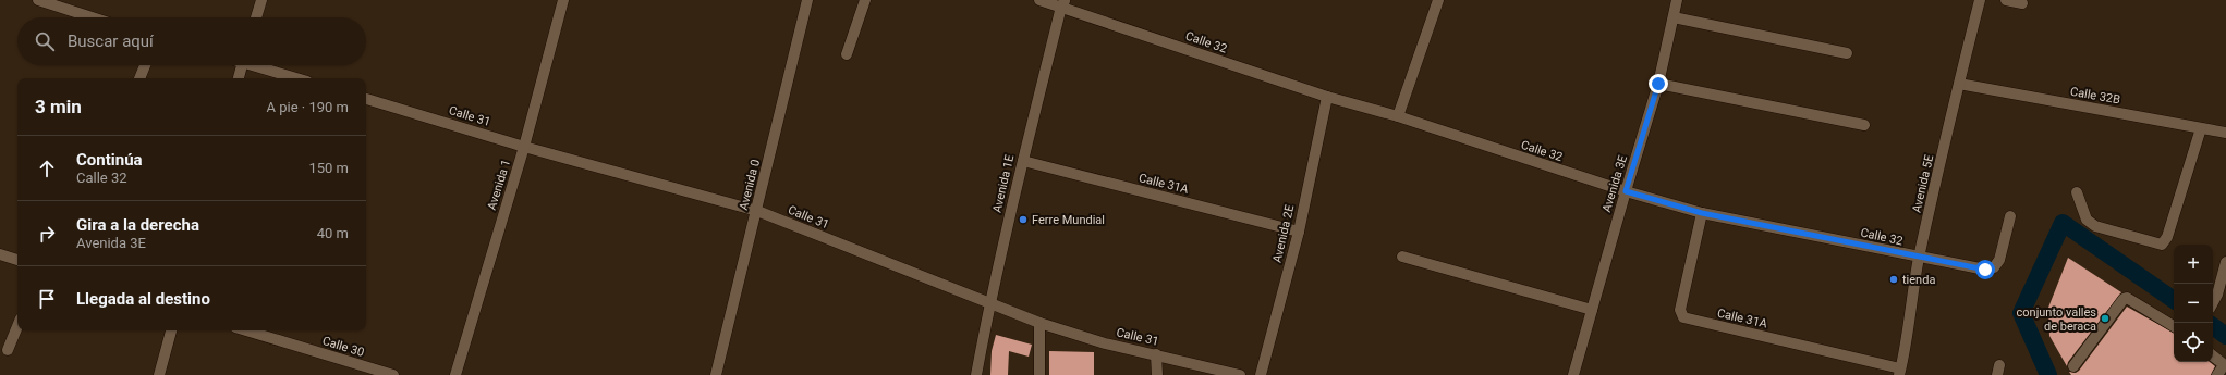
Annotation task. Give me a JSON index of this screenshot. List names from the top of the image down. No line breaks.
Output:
{"streets":{"street":["Calle 32","Calle 32B","Calle 31","Avenida 1E","Calle 31A","Avenida 3E","Avenida 5E","Avenida 1","Avenida 0","Avenida 2E","Calle 30"]},"crossings":[["Calle 32","Avenida 1E"],["Calle 32","Calle 31A"],["Calle 32","Avenida 3E"],["Calle 32","Avenida 5E"],["Calle 32","Avenida 2E"],["Calle 32B","Avenida 5E"],["Calle 31","Avenida 1E"],["Calle 31","Avenida 1"],["Calle 31","Avenida 0"],["Avenida 1E","Calle 31A"],["Calle 31A","Avenida 5E"],["Calle 31A","Avenida 2E"]],"places":["Ferre Mundial","tienda","conjunto valles de beraca"],"page":{"search":"Buscar aquí","heading":["3 min","A pie · 190 m"],"list":[["Continúa","Calle 32","150 m"],["Gira a la derecha","Avenida 3E","40 m"],"Llegada al destino"],"map_buttons":["+","−"]}}
